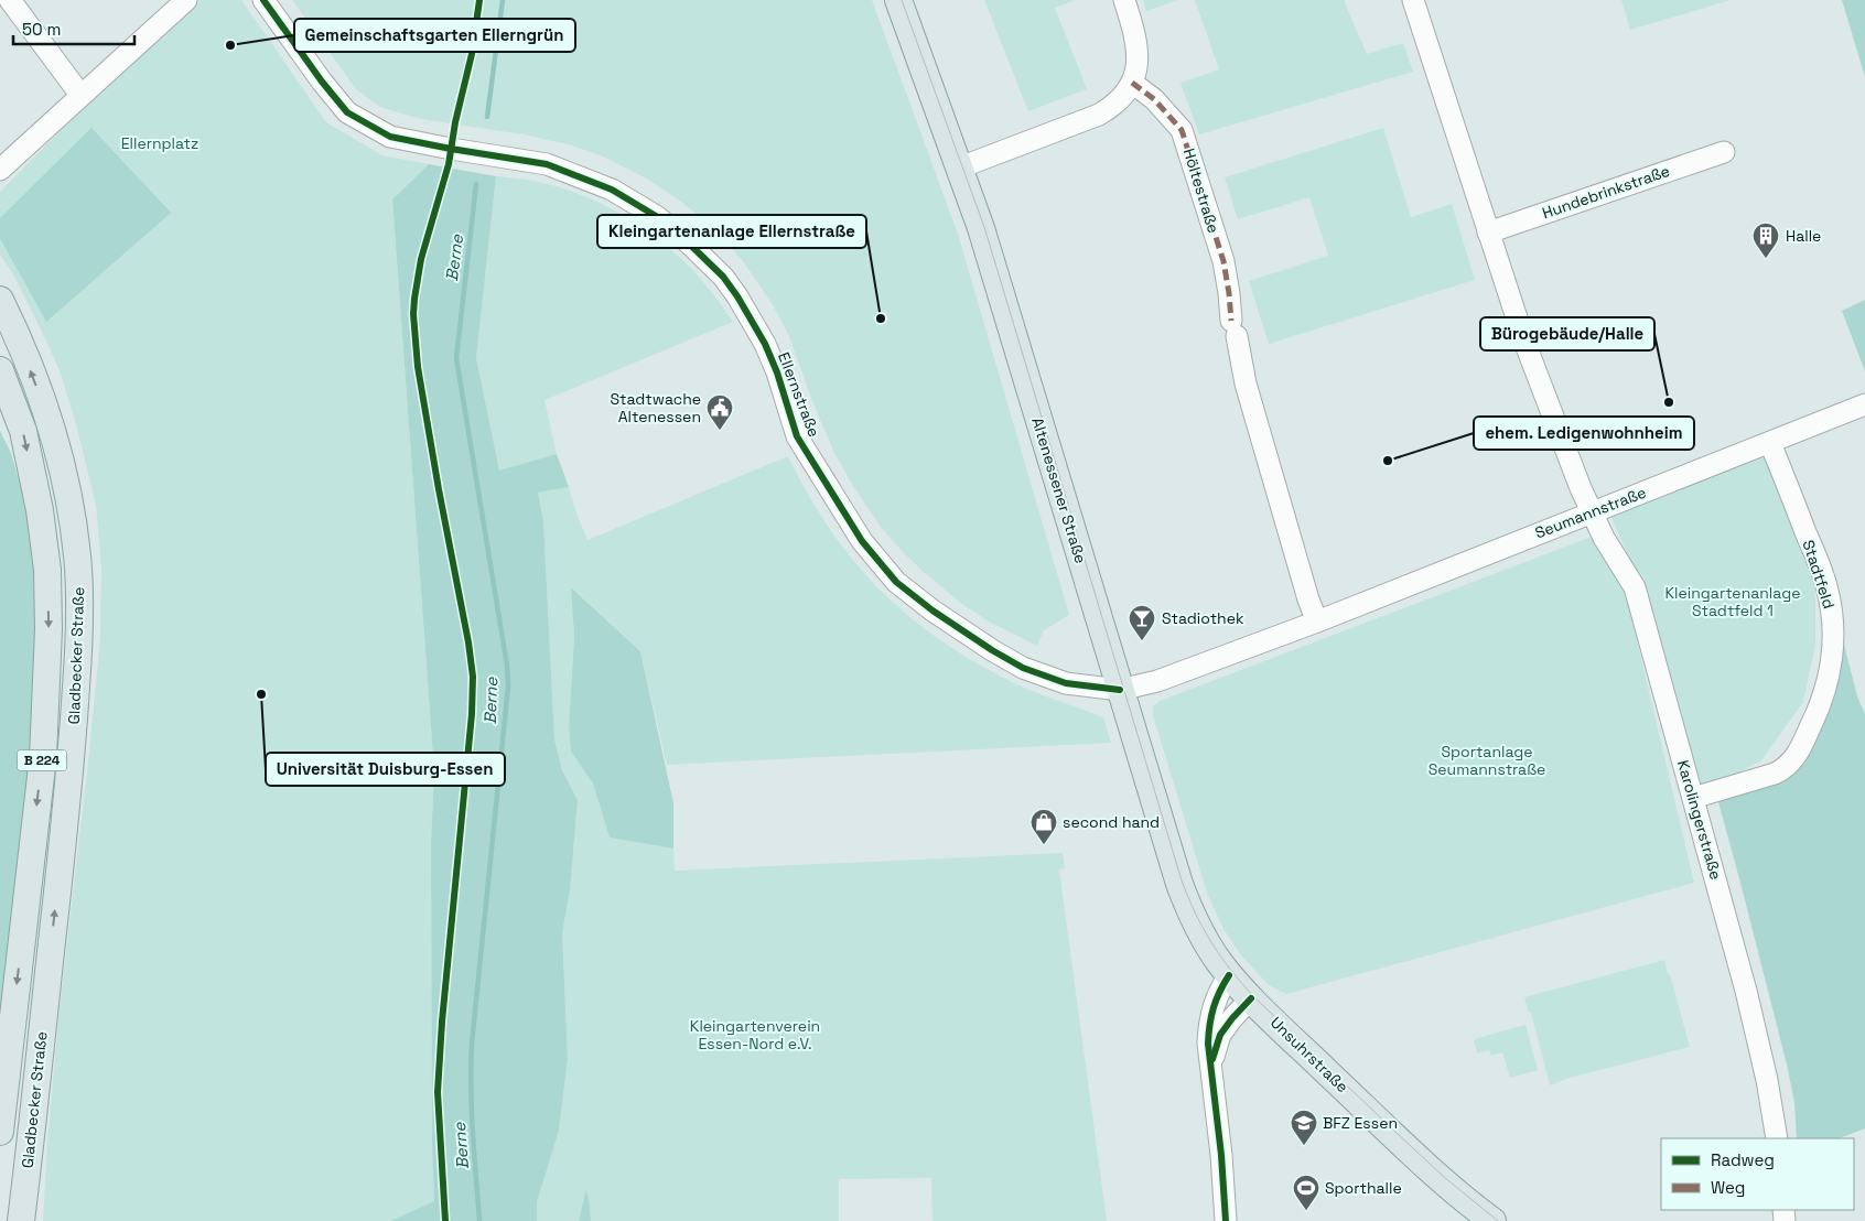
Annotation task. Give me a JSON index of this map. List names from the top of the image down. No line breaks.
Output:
{"streets":{"main road":["Altenessener Straße","Gladbecker Straße","B 224","Unsuhrstraße"],"street":["Höltestraße","Hundebrinkstraße","Ellernstraße","Seumannstraße","Stadtfeld","Karolingerstraße"]},"crossings":[["Höltestraße","Seumannstraße"],["Ellernstraße","Altenessener Straße"],["Ellernstraße","Seumannstraße"],["Altenessener Straße","Seumannstraße"],["Altenessener Straße","Unsuhrstraße"],["Seumannstraße","Stadtfeld"],["Seumannstraße","Karolingerstraße"],["Stadtfeld","Karolingerstraße"]],"water":["Berne"],"parks":["Ellernplatz","Kleingartenanlage Stadtfeld 1","Sportanlage Seumannstraße","Kleingartenverein Essen-Nord e.V."],"places":{"other":["Gemeinschaftsgarten Ellerngrün","Kleingartenanlage Ellernstraße","Bürogebäude/Halle","ehem. Ledigenwohnheim","Universität Duisburg-Essen"],"building":["Halle"],"public building":["Stadtwache Altenessen"],"bar":["Stadiothek"],"shop":["second hand"],"school or university":["BFZ Essen"],"sports":["Sporthalle"]},"legend":["Radweg","Weg"],"scale_bar":"50 m"}
